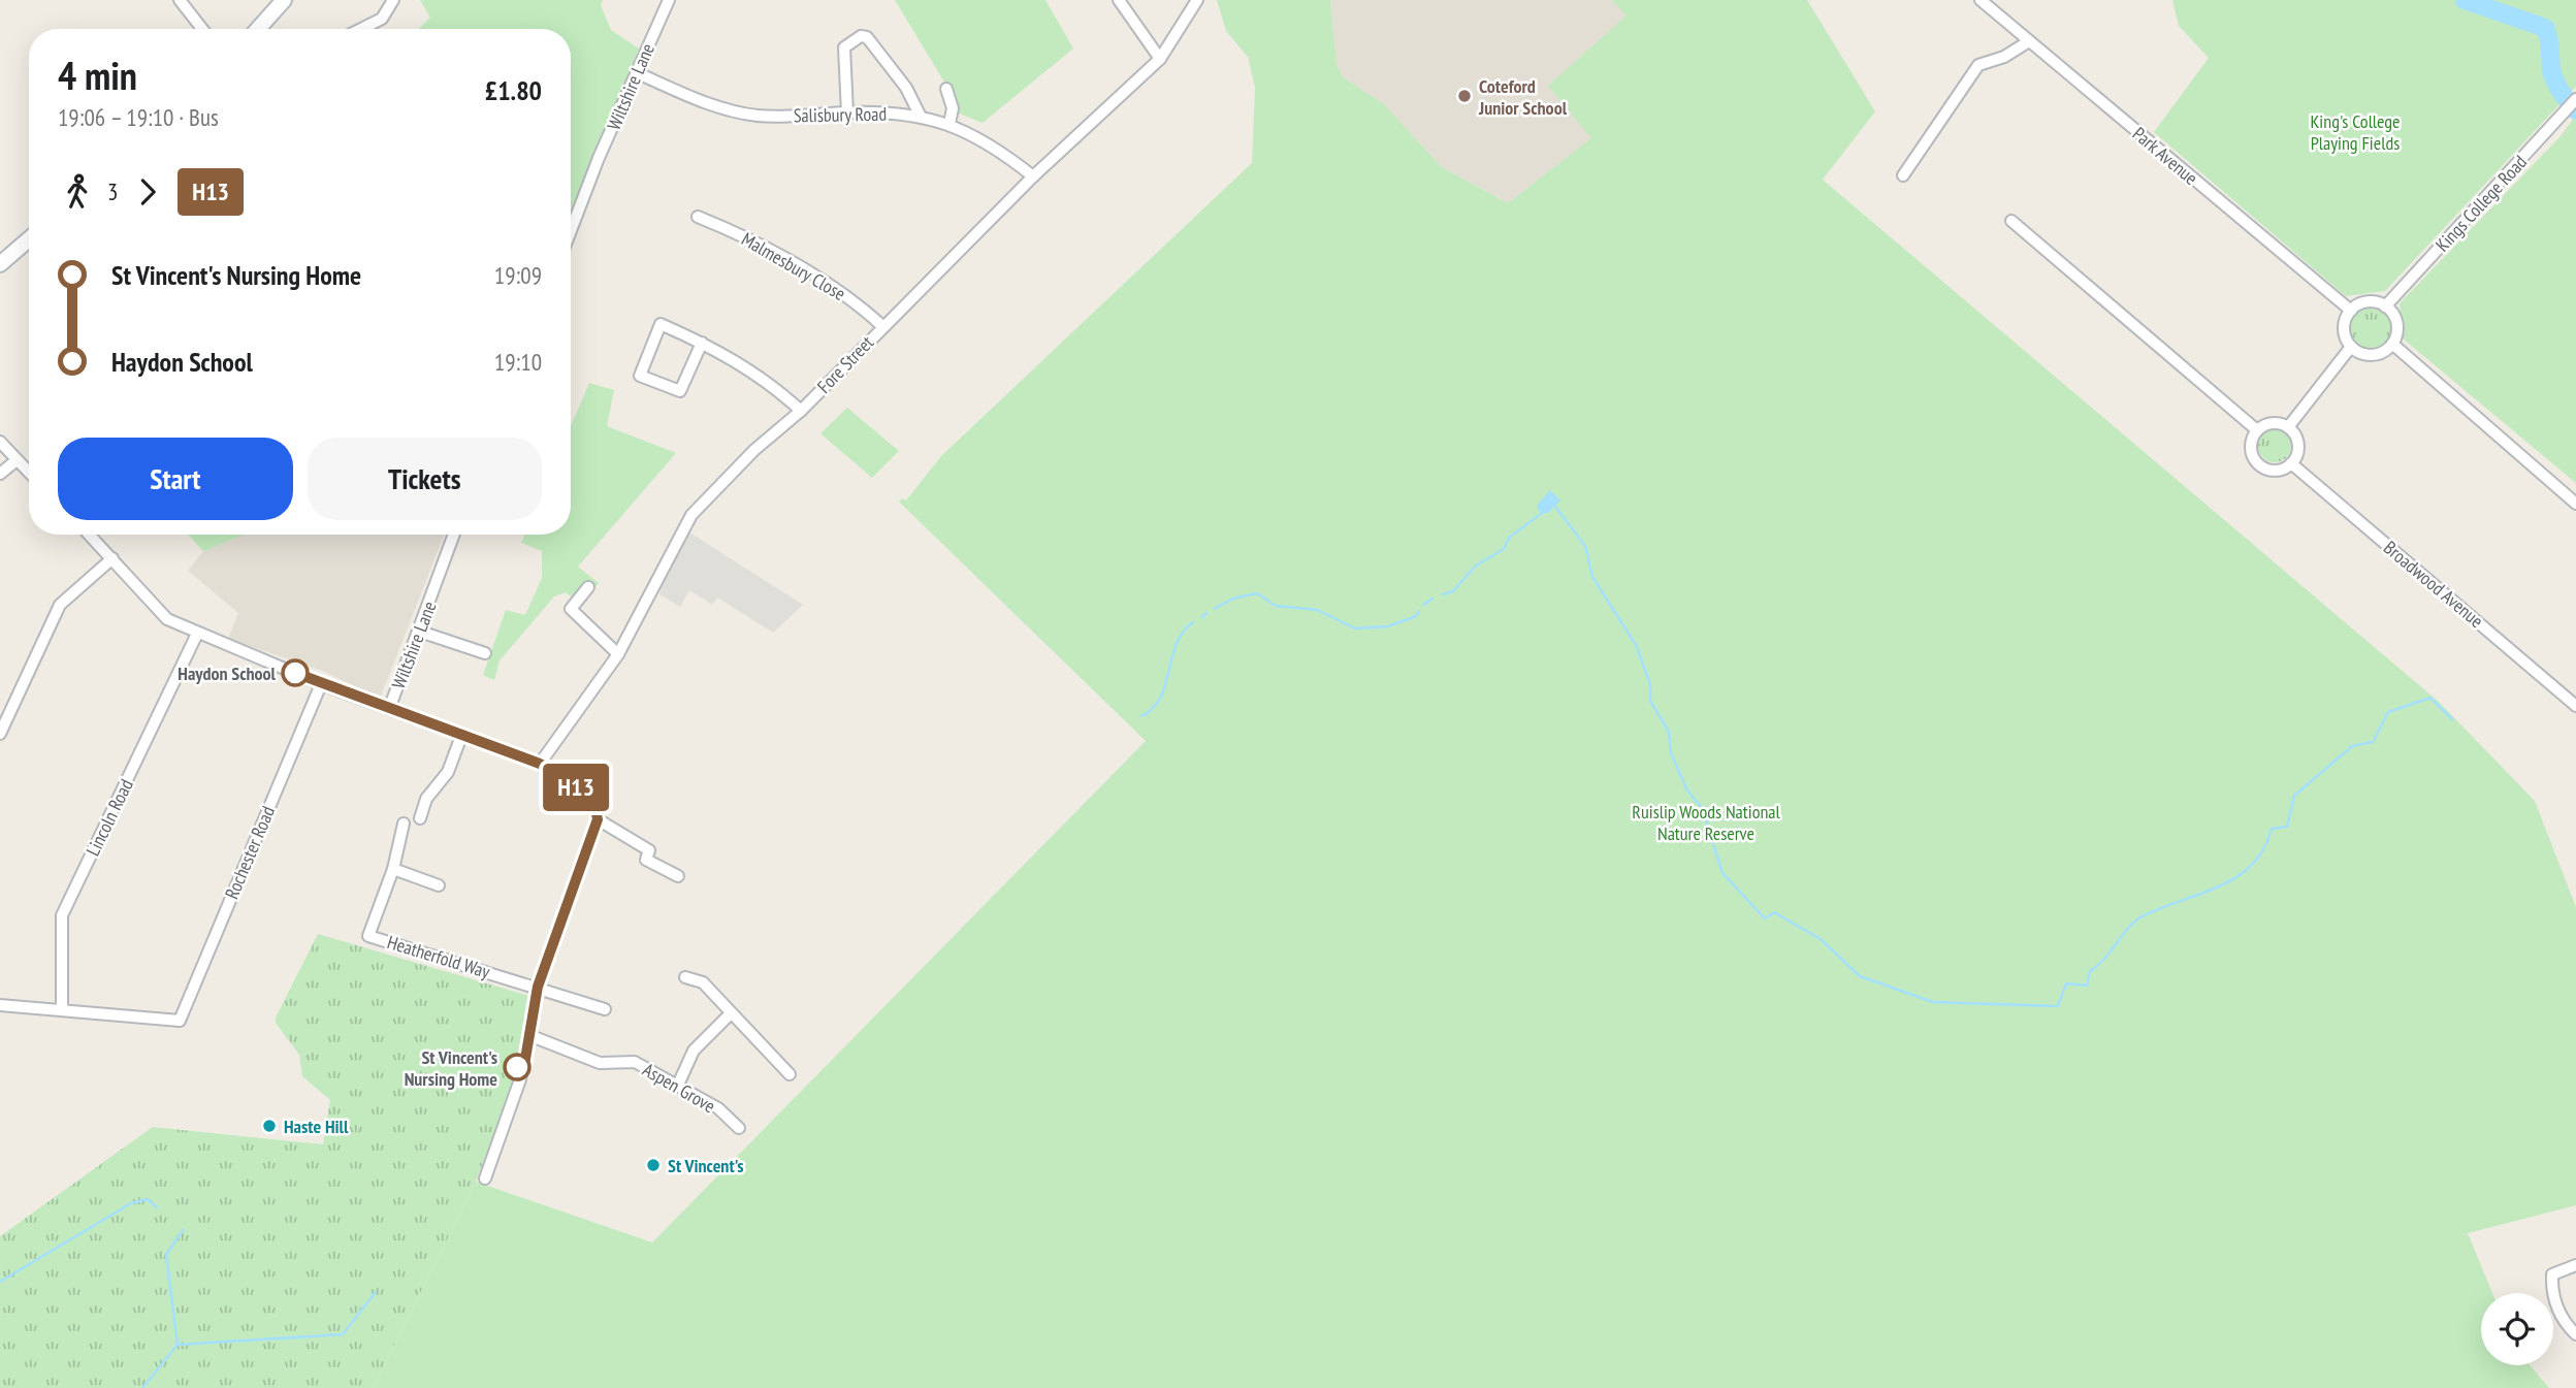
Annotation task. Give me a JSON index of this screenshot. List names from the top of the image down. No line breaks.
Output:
{"streets":{"street":["Wiltshire Lane","Salisbury Road","Park Avenue","Kings College Road","Malmesbury Close","Fore Street","Broadwood Avenue","Lincoln Road","Rochester Road","Heatherfold Way","Aspen Grove"]},"crossings":[["Wiltshire Lane","Salisbury Road"],["Wiltshire Lane","Fore Street"],["Salisbury Road","Fore Street"],["Park Avenue","Kings College Road"],["Malmesbury Close","Fore Street"],["Lincoln Road","Rochester Road"]],"parks":["King's College Playing Fields","Ruislip Woods National Nature Reserve"],"places":["Coteford Junior School","Haydon School","St Vincent's Nursing Home","Haste Hill","St Vincent's"],"lines":["bus line H13"],"page":{"on_map":"H13","heading":["4 min","19:06 – 19:10 · Bus","£1.80"],"legs":["3","H13"],"list":[{"name":"St Vincent's Nursing Home","value":"19:09"},{"name":"Haydon School","value":"19:10"}],"buttons":["Start","Tickets"]}}
